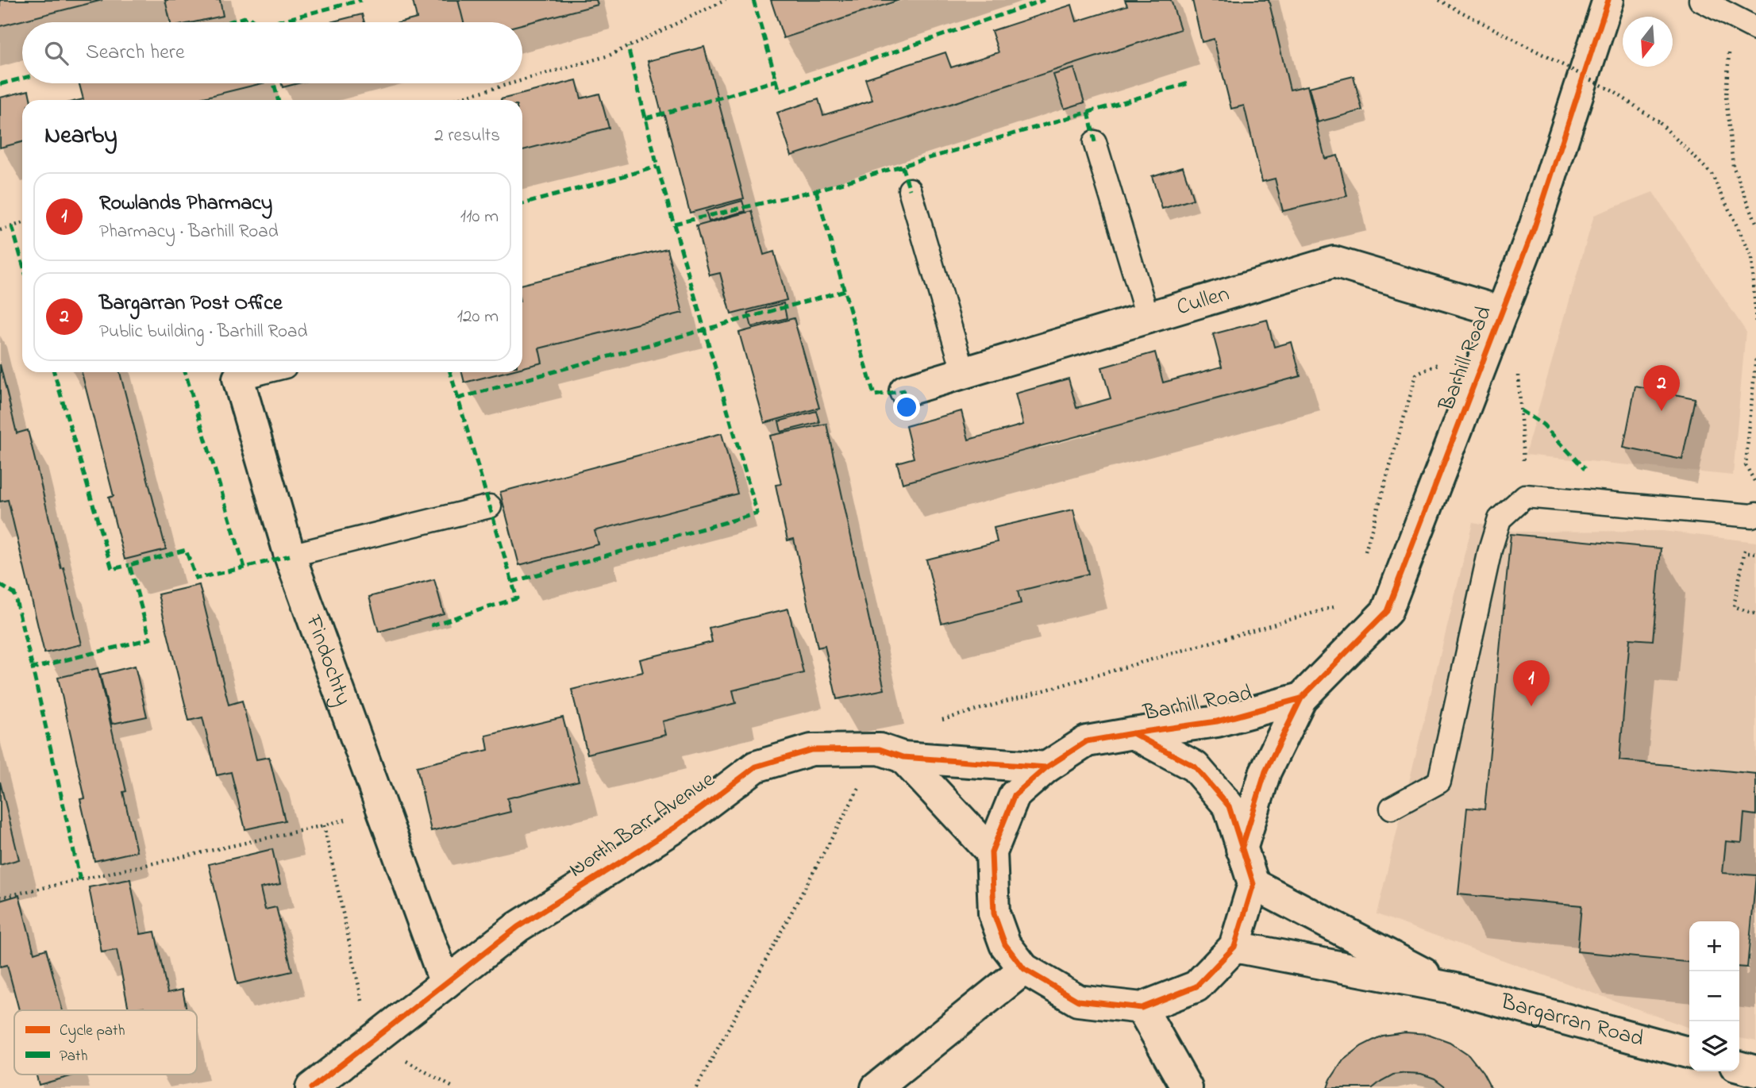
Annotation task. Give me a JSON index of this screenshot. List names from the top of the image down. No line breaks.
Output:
{"streets":{"street":["Cullen","Barhill Road","Findochty","North Barr Avenue","Bargarran Road"]},"crossings":[["Cullen","Barhill Road"],["Barhill Road","North Barr Avenue"],["Findochty","North Barr Avenue"]],"legend":["Cycle path","Path"],"north":"bottom","page":{"search":"Search here","heading":["Nearby","2 results"],"list":[{"mark":"1","name":"Rowlands Pharmacy","note":"Pharmacy · Barhill Road","value":"110 m"},{"mark":"2","name":"Bargarran Post Office","note":"Public building · Barhill Road","value":"120 m"}],"pins":["2","1"],"map_buttons":["+","−"]}}
